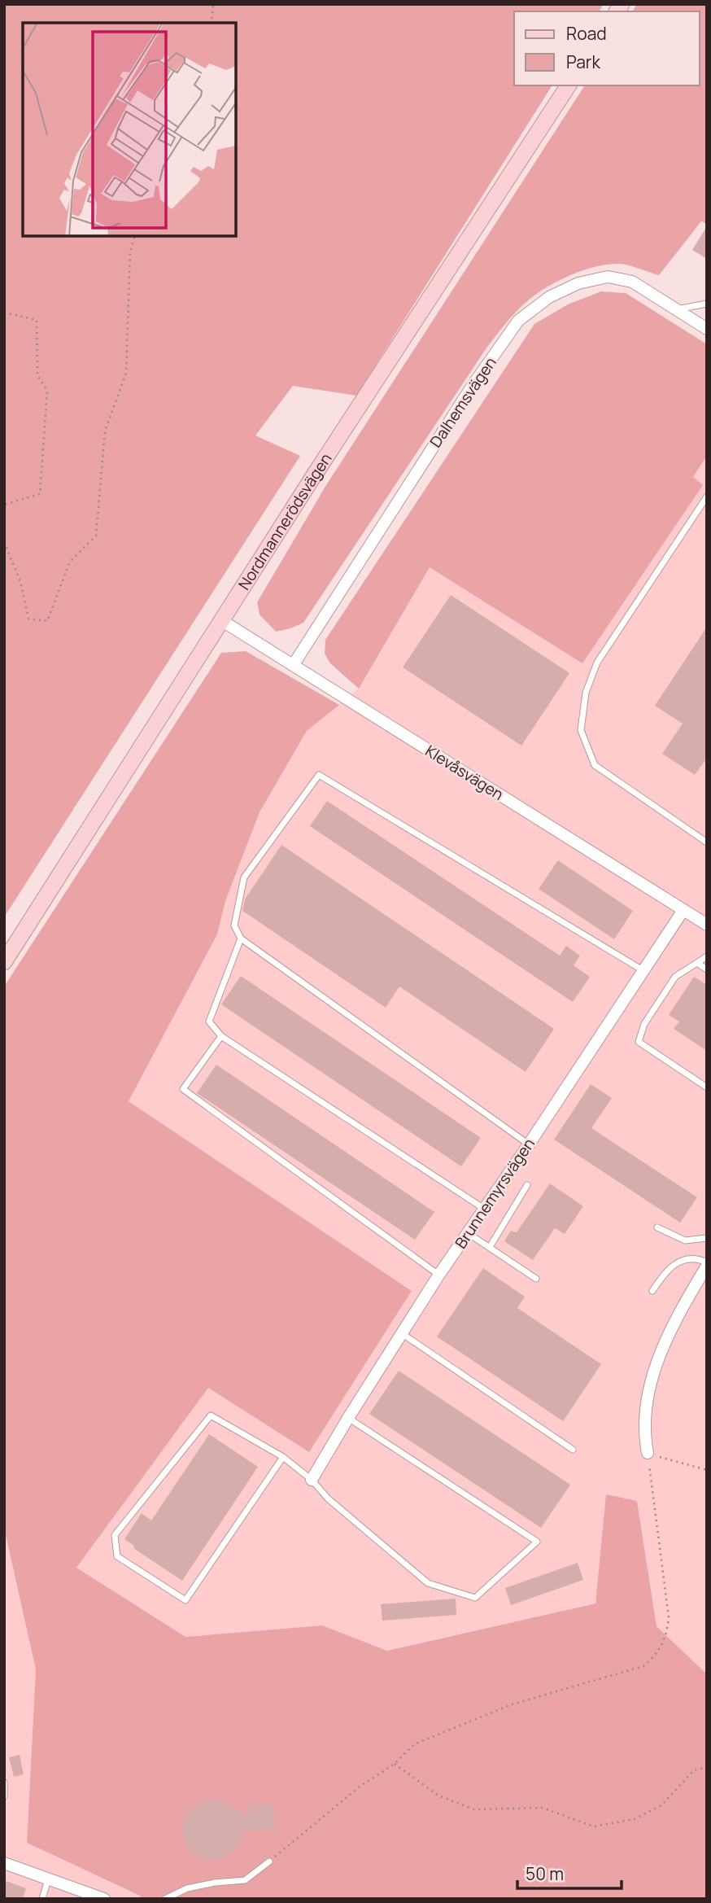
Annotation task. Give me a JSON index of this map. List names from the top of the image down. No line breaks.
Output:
{"streets":{"main road":["Nordmannerödsvägen"],"street":["Dalhemsvägen","Klevåsvägen","Brunnemyrsvägen"]},"crossings":[["Dalhemsvägen","Klevåsvägen"],["Nordmannerödsvägen","Klevåsvägen"],["Klevåsvägen","Brunnemyrsvägen"]],"legend":["Road","Park"],"scale_bar":"50 m"}
